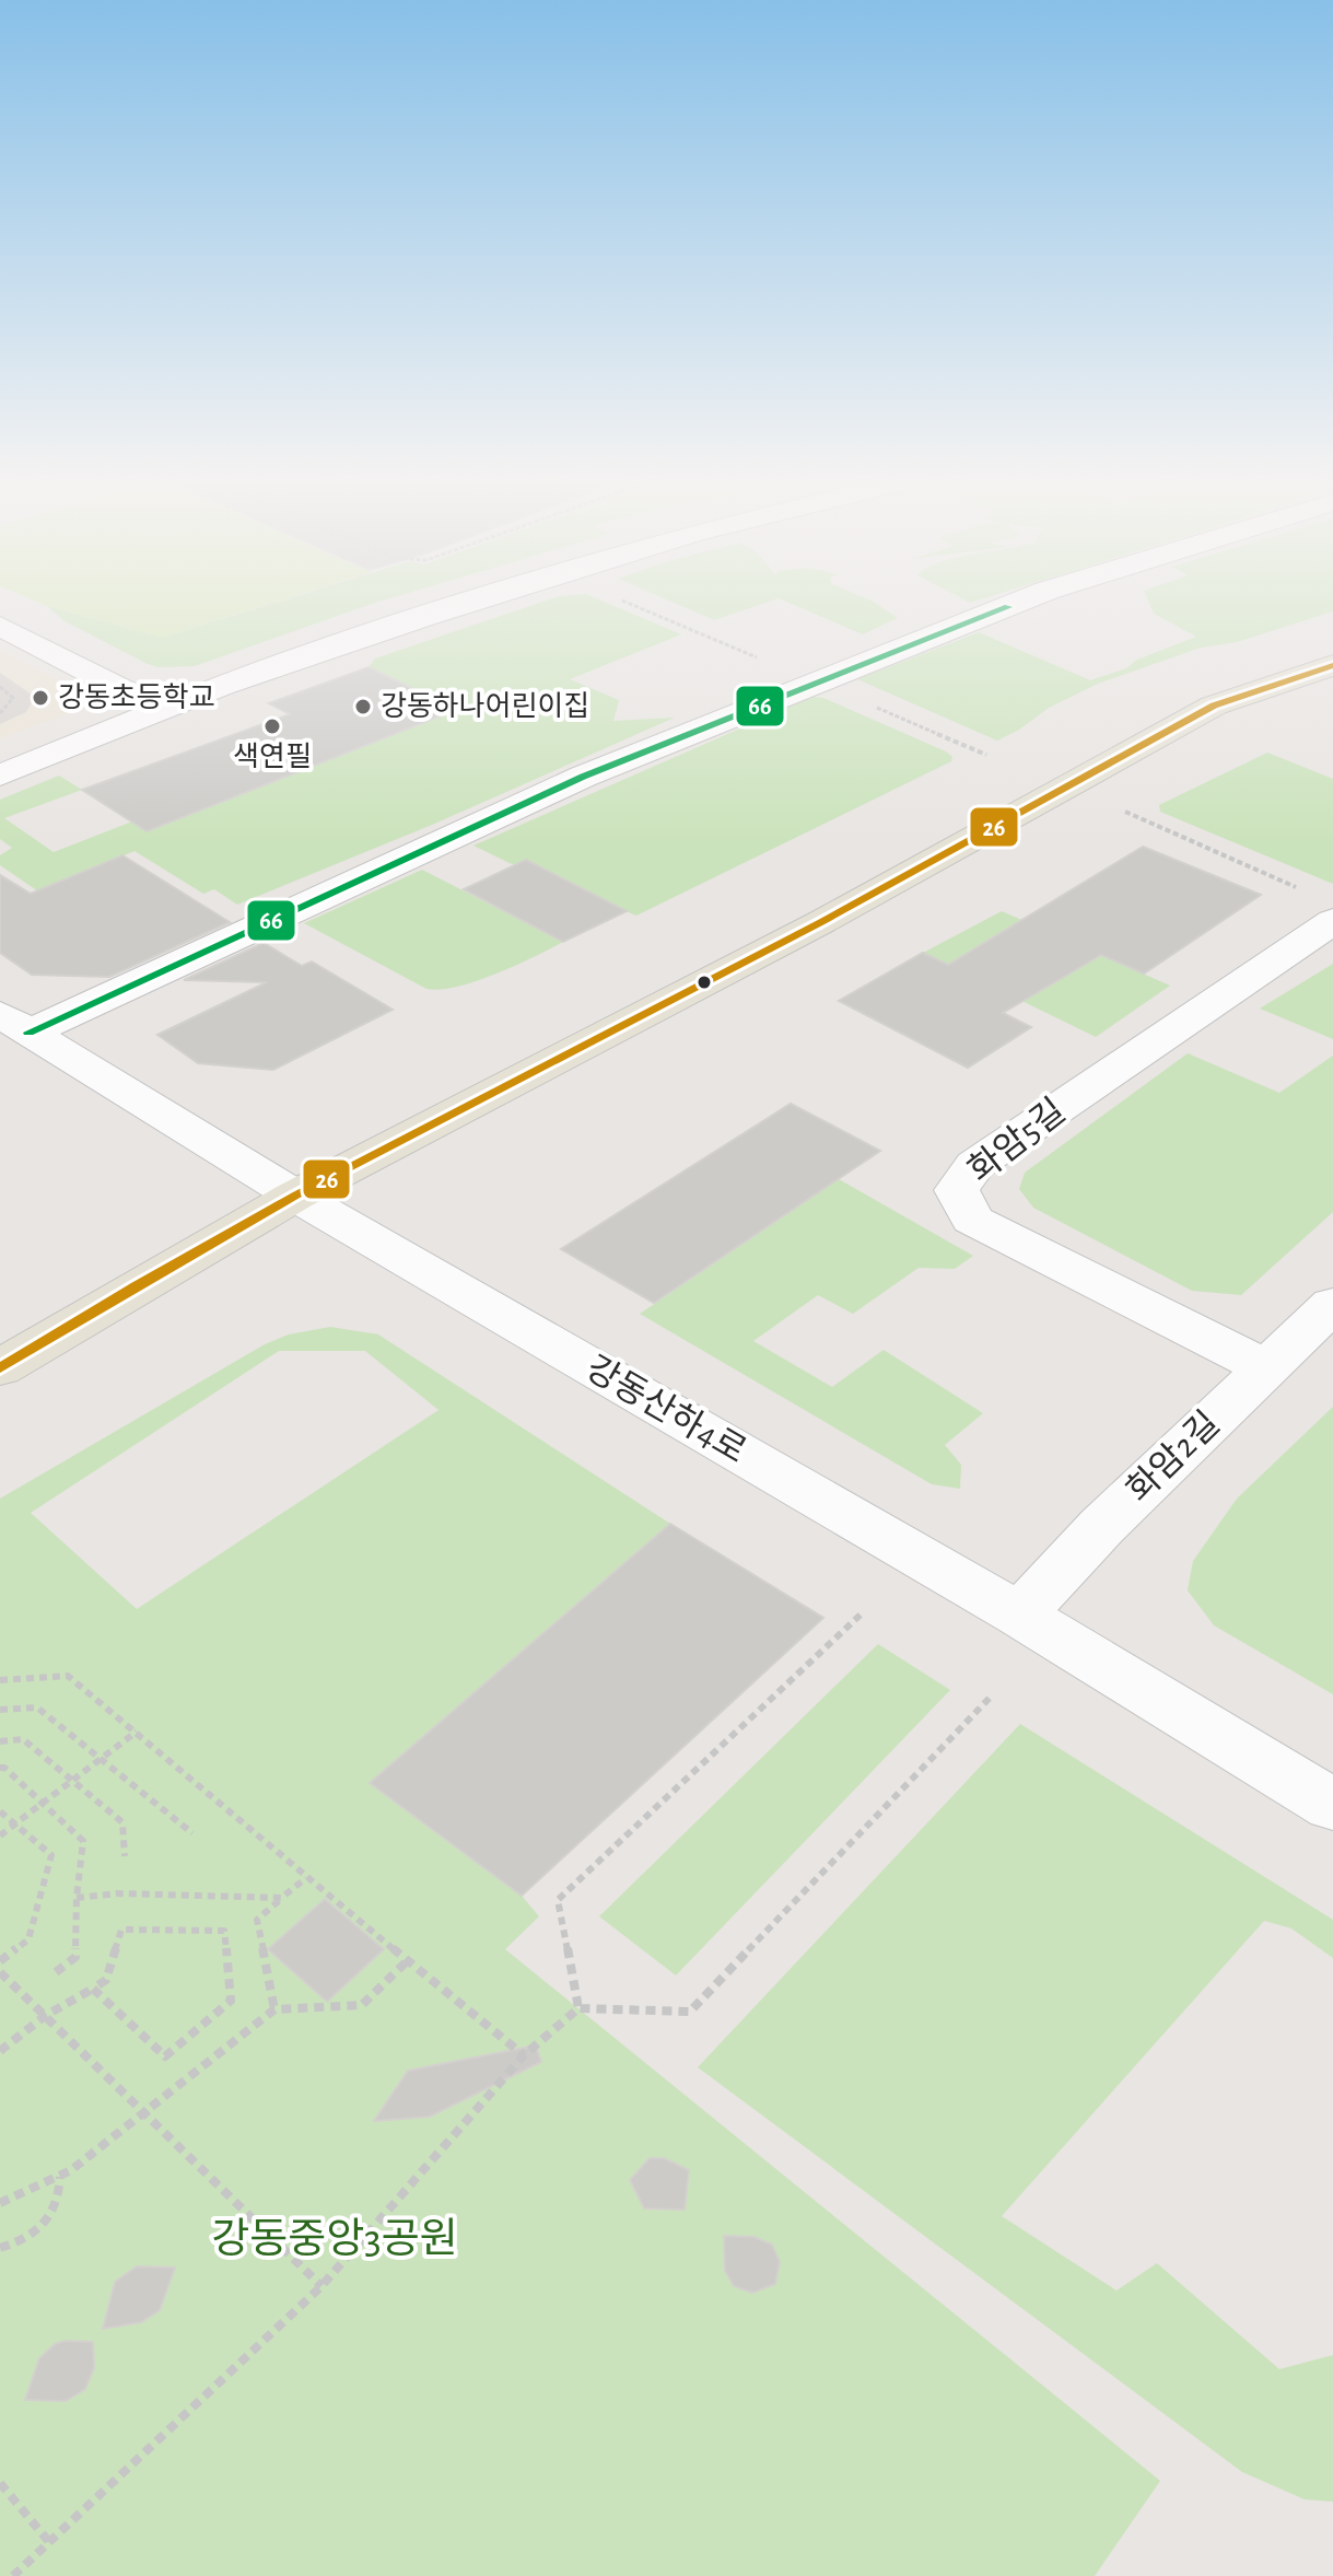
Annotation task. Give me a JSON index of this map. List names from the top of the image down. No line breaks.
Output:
{"streets":{"street":["화암5길","강동산하4로","화암2길"]},"crossings":[["화암5길","화암2길"],["강동산하4로","화암2길"]],"parks":["강동중앙3공원"],"places":["강동초등학교","강동하나어린이집","색연필"],"lines":["transit line 66","transit line 26"]}
